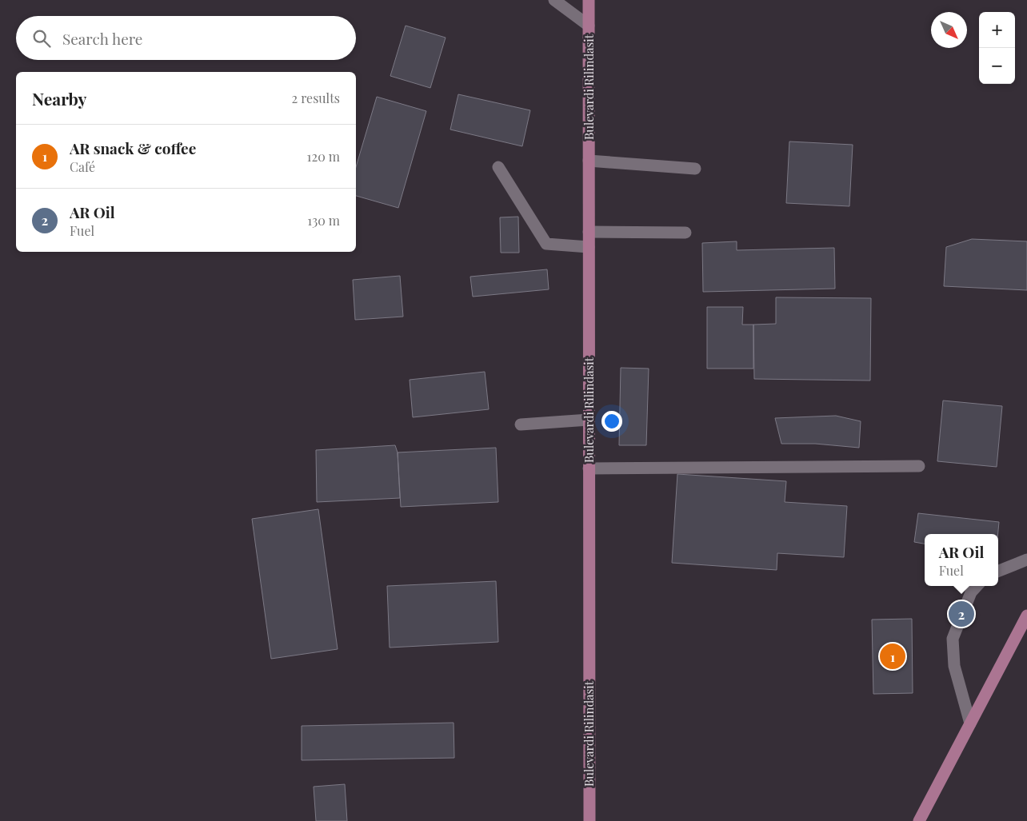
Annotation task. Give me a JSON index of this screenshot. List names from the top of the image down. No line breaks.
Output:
{"streets":{"main road":["Bulevardi Rilindasit"]},"north":"bottom right","page":{"map_buttons":["+","−"],"search":"Search here","heading":["Nearby","2 results"],"list":[{"mark":"1","name":"AR snack & coffee","note":"Café","value":"120 m"},{"mark":"2","name":"AR Oil","note":"Fuel","value":"130 m"}],"popup":["AR Oil","Fuel"],"pins":["2","1"]}}
